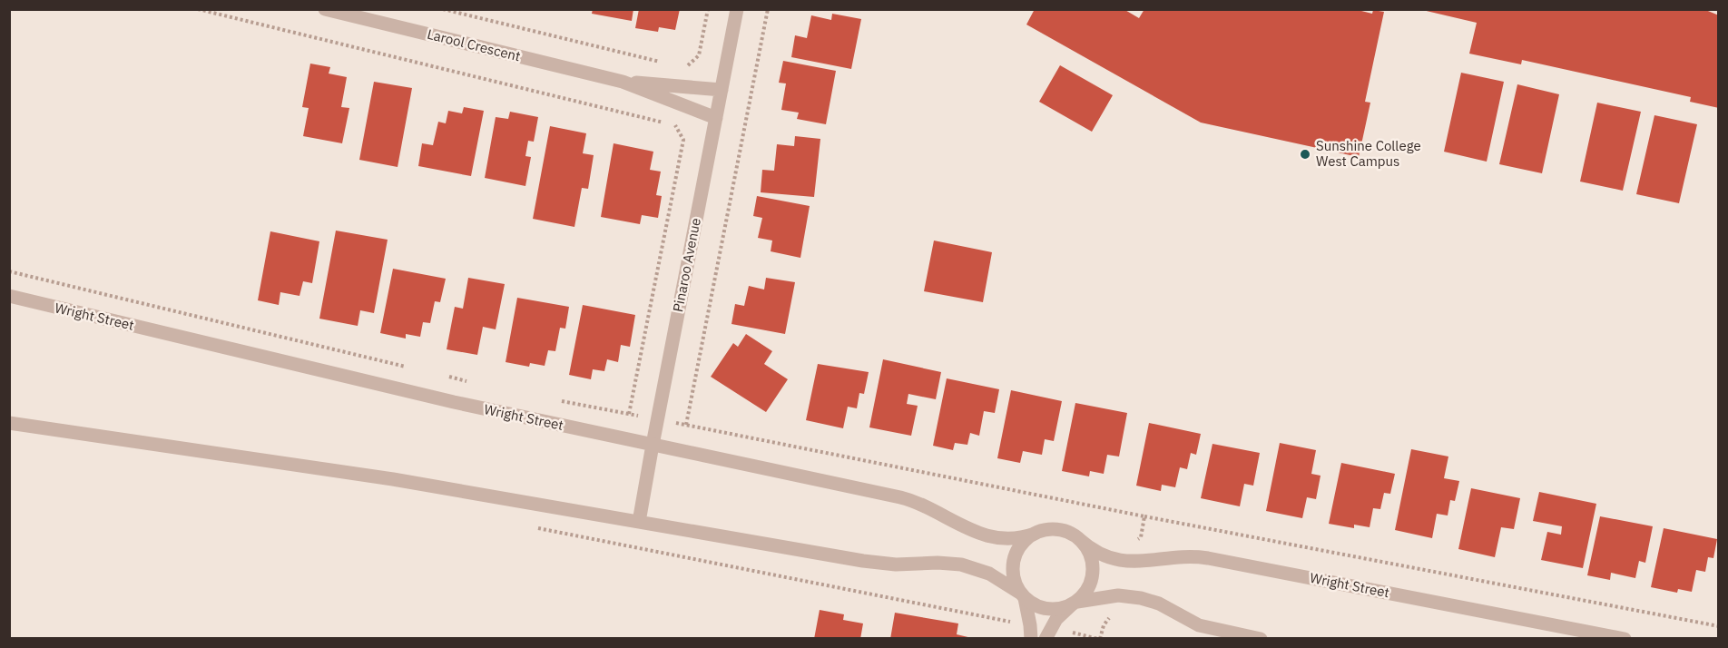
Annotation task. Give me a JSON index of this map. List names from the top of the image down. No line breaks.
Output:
{"streets":{"street":["Larool Crescent","Pinaroo Avenue","Wright Street"]},"crossings":[["Larool Crescent","Pinaroo Avenue"],["Pinaroo Avenue","Wright Street"]],"places":["Sunshine College West Campus"]}
